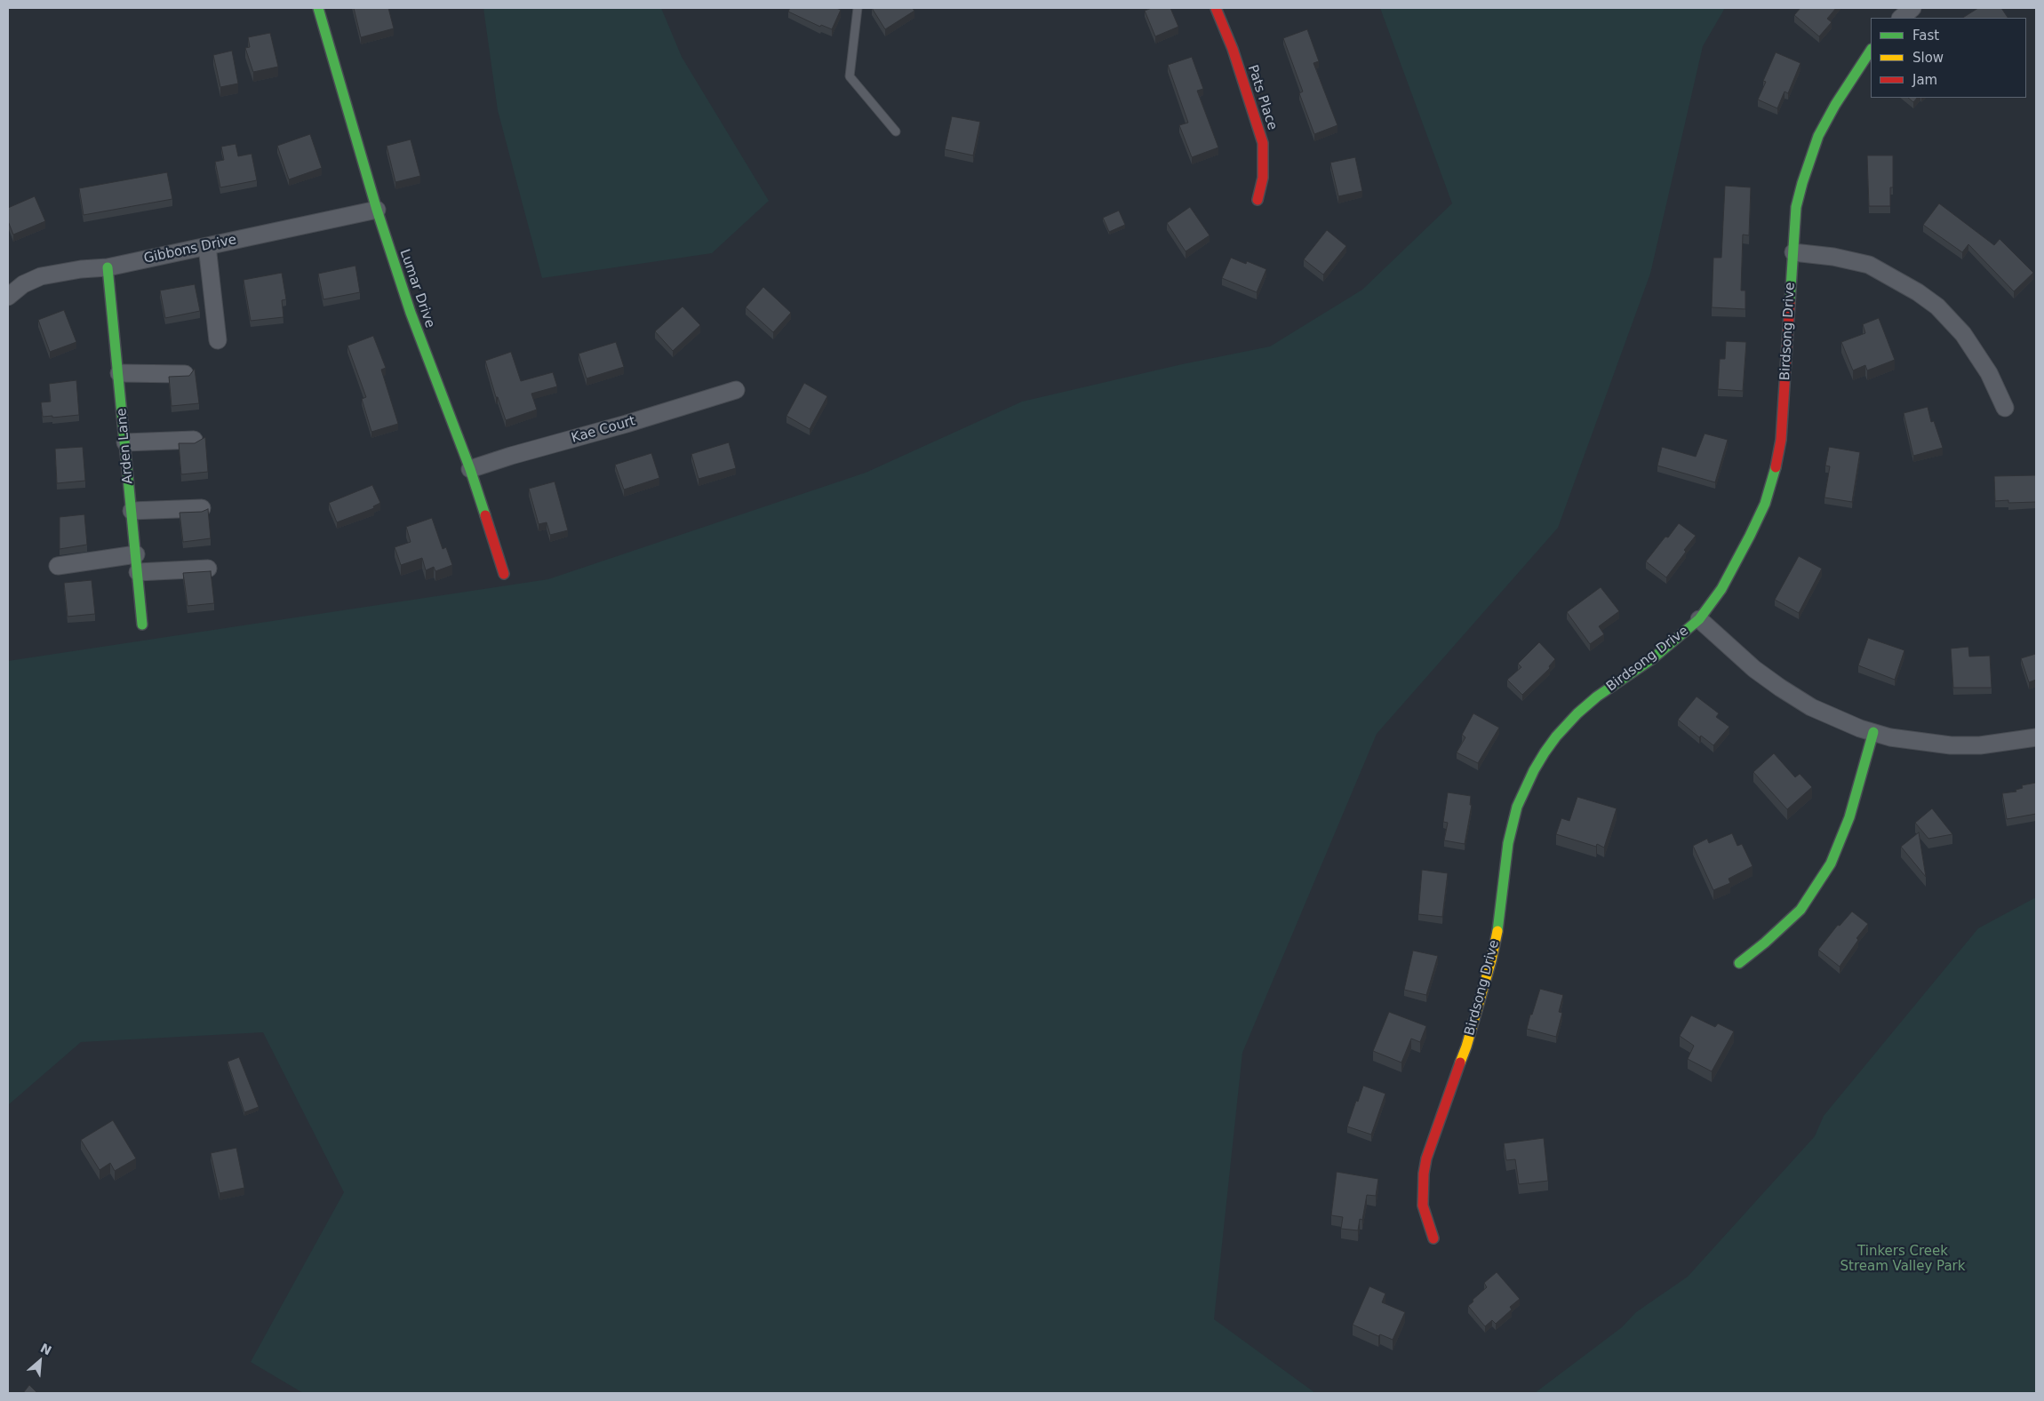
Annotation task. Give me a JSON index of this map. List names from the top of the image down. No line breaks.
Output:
{"streets":{"street":["Pats Place","Gibbons Drive","Lumar Drive","Birdsong Drive","Kae Court","Arden Lane"]},"crossings":[["Gibbons Drive","Lumar Drive"],["Gibbons Drive","Arden Lane"],["Lumar Drive","Kae Court"]],"parks":["Tinkers Creek Stream Valley Park"],"legend":["Fast","Slow","Jam"],"north":"top right"}
